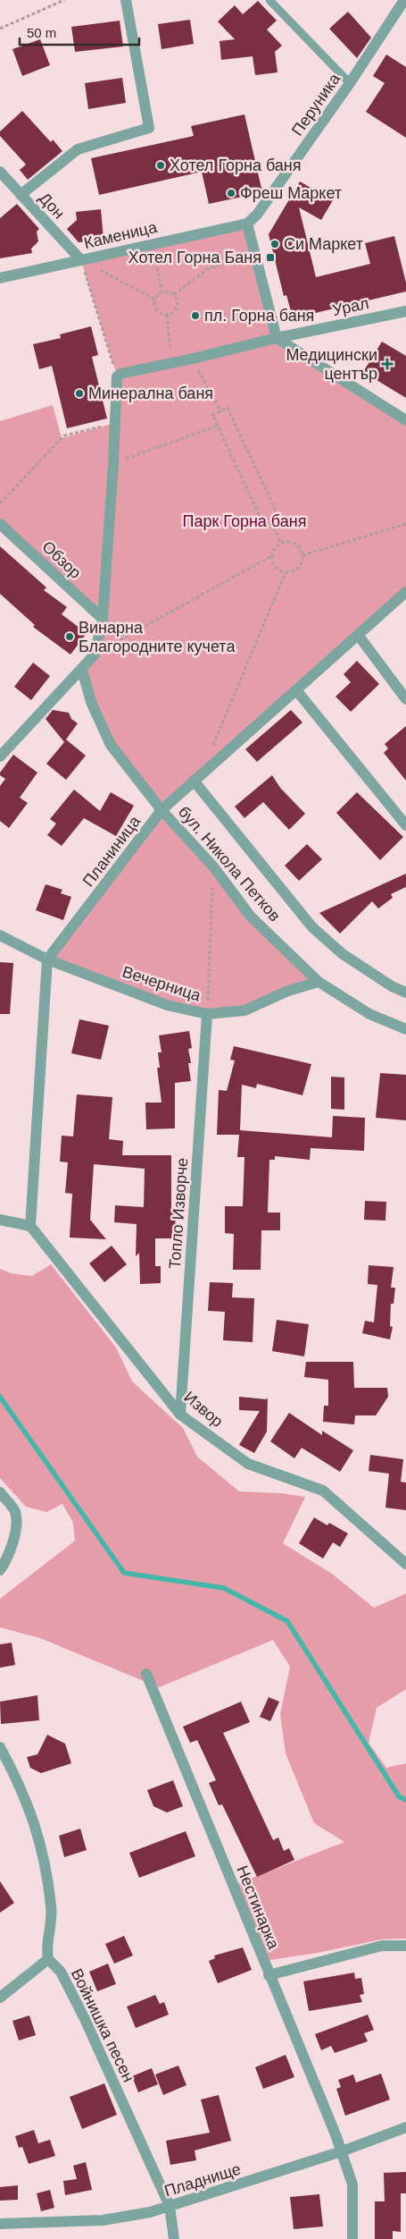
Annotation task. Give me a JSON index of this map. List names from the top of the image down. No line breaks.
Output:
{"streets":{"street":["Перуника","Дон","Каменица","Урал","Обзор","Планиница","бул. Никола Петков","Вечерница","Топло Изворче","Извор","Нестинарка","Войнишка песен","Пладнище"]},"crossings":[["Перуника","Каменица"],["Дон","Каменица"],["Планиница","бул. Никола Петков"],["Планиница","Вечерница"],["бул. Никола Петков","Вечерница"],["Вечерница","Топло Изворче"],["Топло Изворче","Извор"],["Нестинарка","Пладнище"],["Войнишка песен","Пладнище"]],"parks":["Парк Горна баня"],"places":{"other":["Хотел Горна баня","Фреш Маркет","Си Маркет","пл. Горна баня","Минерална баня","Винарна Благородните кучета"],"transit":["Хотел Горна Баня"],"health":["Медицински център"]},"scale_bar":"50 m"}
